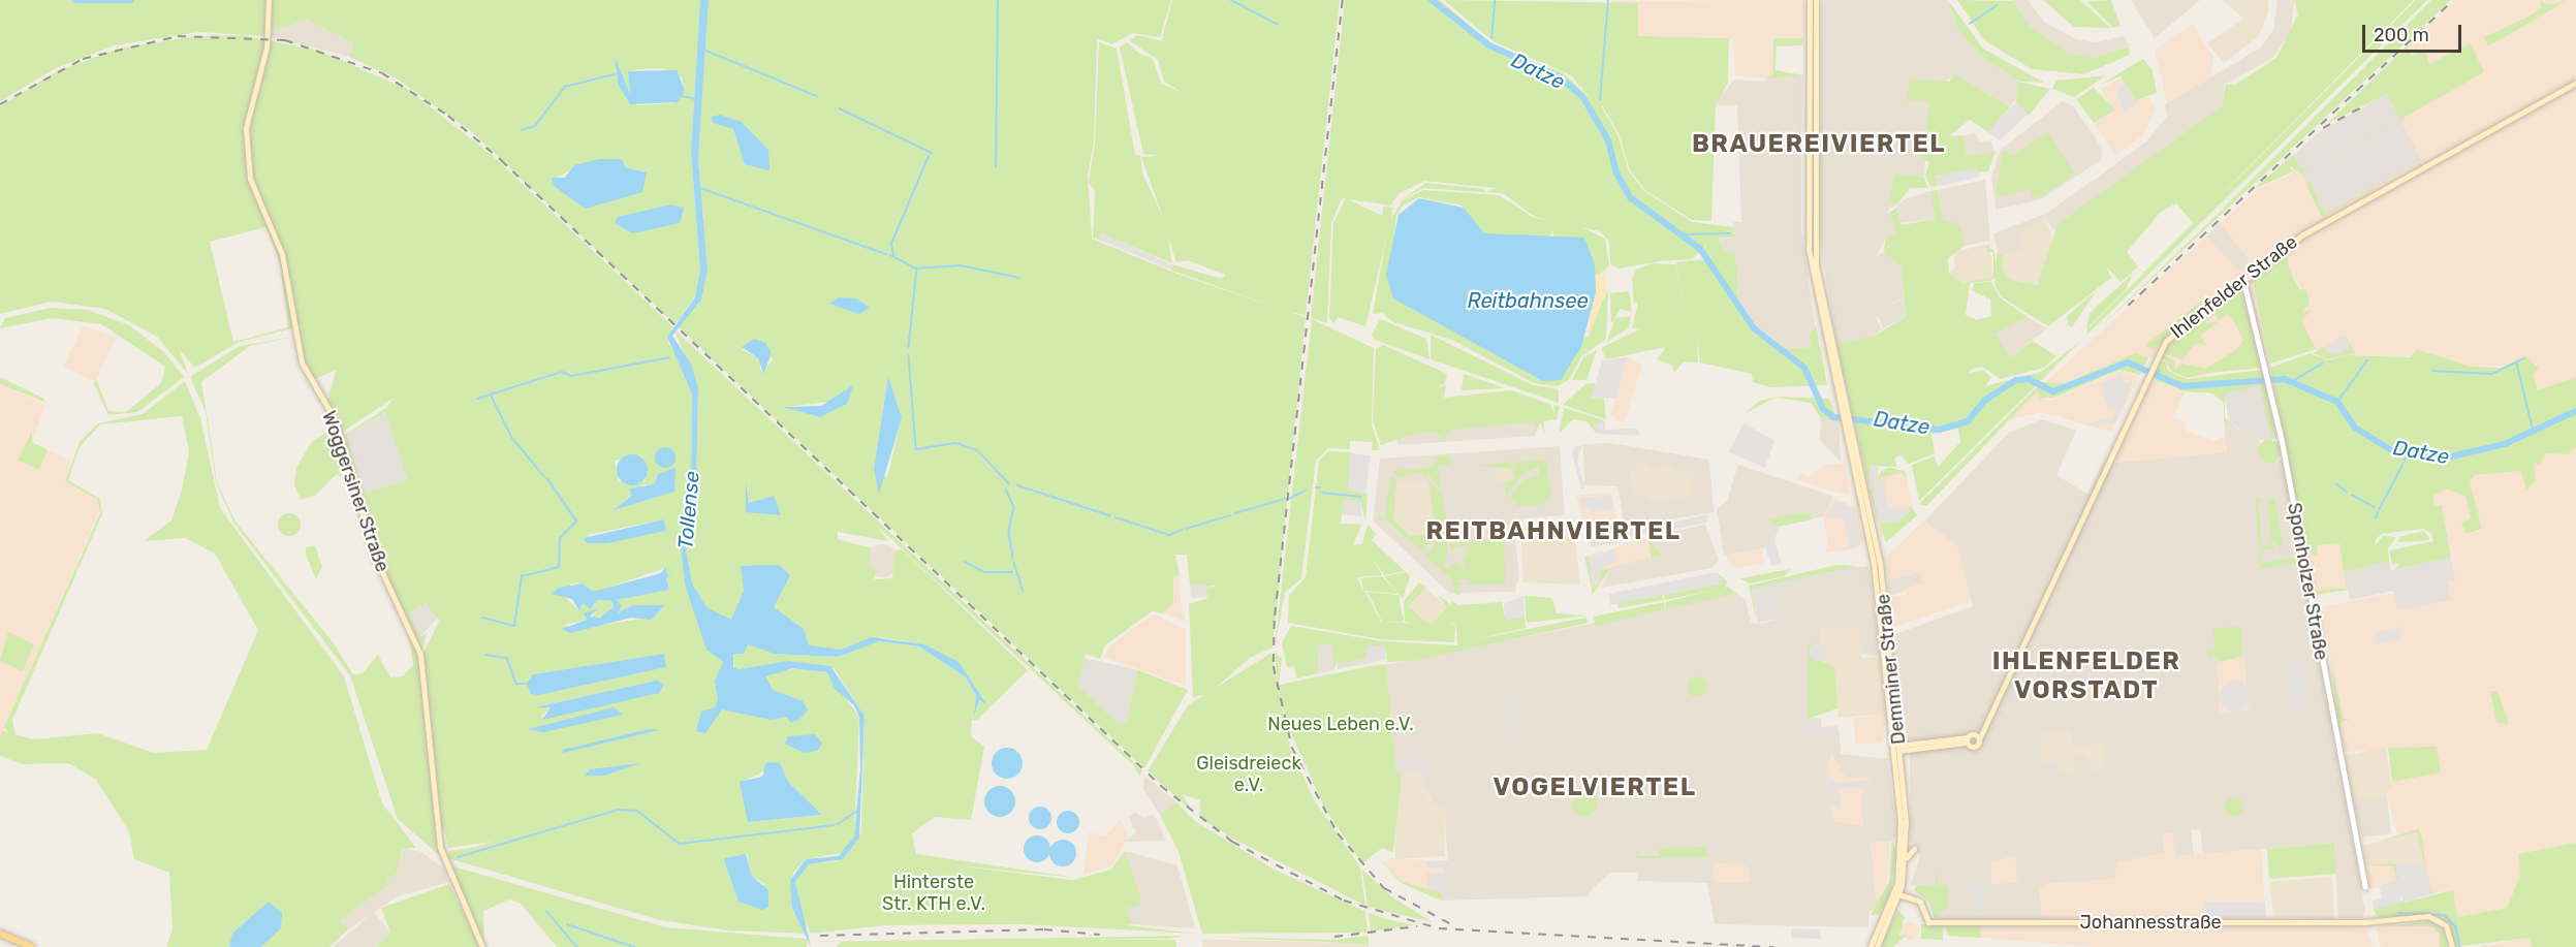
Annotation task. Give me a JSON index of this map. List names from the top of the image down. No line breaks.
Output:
{"streets":{"main road":["Ihlenfelder Straße","Woggersiner Straße","Demminer Straße","Johannesstraße"],"street":["Sponholzer Straße"]},"crossings":[["Ihlenfelder Straße","Sponholzer Straße"],["Ihlenfelder Straße","Demminer Straße"],["Demminer Straße","Johannesstraße"]],"districts":["BRAUEREIVIERTEL","REITBAHNVIERTEL","IHLENFELDER VORSTADT","VOGELVIERTEL"],"water":["Datze","Reitbahnsee","Tollense"],"parks":["Neues Leben e.V.","Gleisdreieck e.V.","Hinterste Str. KTH e.V."],"scale_bar":"200 m"}
